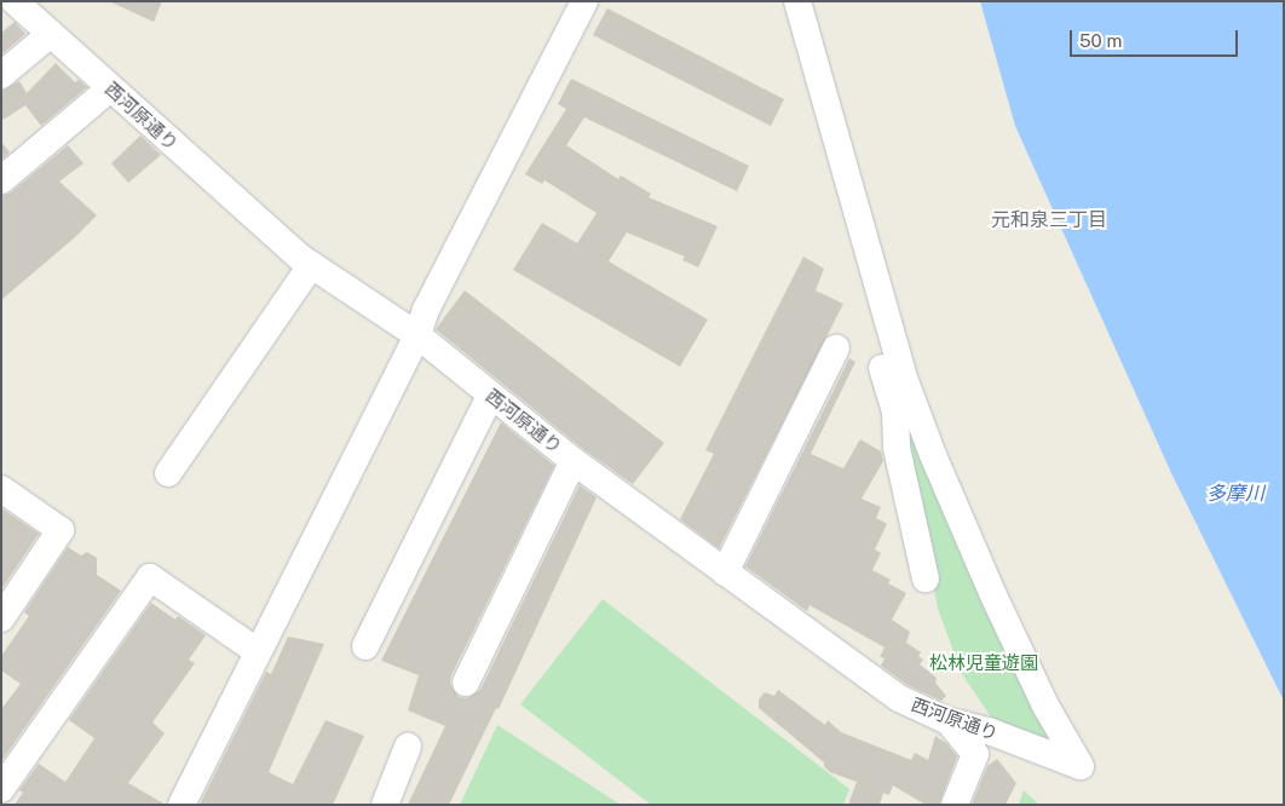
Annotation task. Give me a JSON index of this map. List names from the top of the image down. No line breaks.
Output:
{"streets":{"street":["西河原通り"]},"districts":["元和泉三丁目"],"water":["多摩川"],"parks":["松林児童遊園"],"scale_bar":"50 m"}
